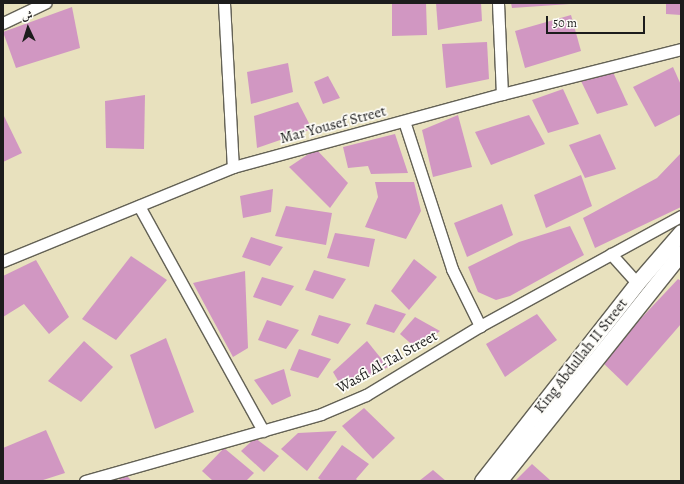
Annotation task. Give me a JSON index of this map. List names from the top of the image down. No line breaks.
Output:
{"streets":{"main road":["King Abdullah II Street"],"street":["Mar Yousef Street","Wasfi Al-Tal Street"]},"scale_bar":"50 m","north":"top"}
